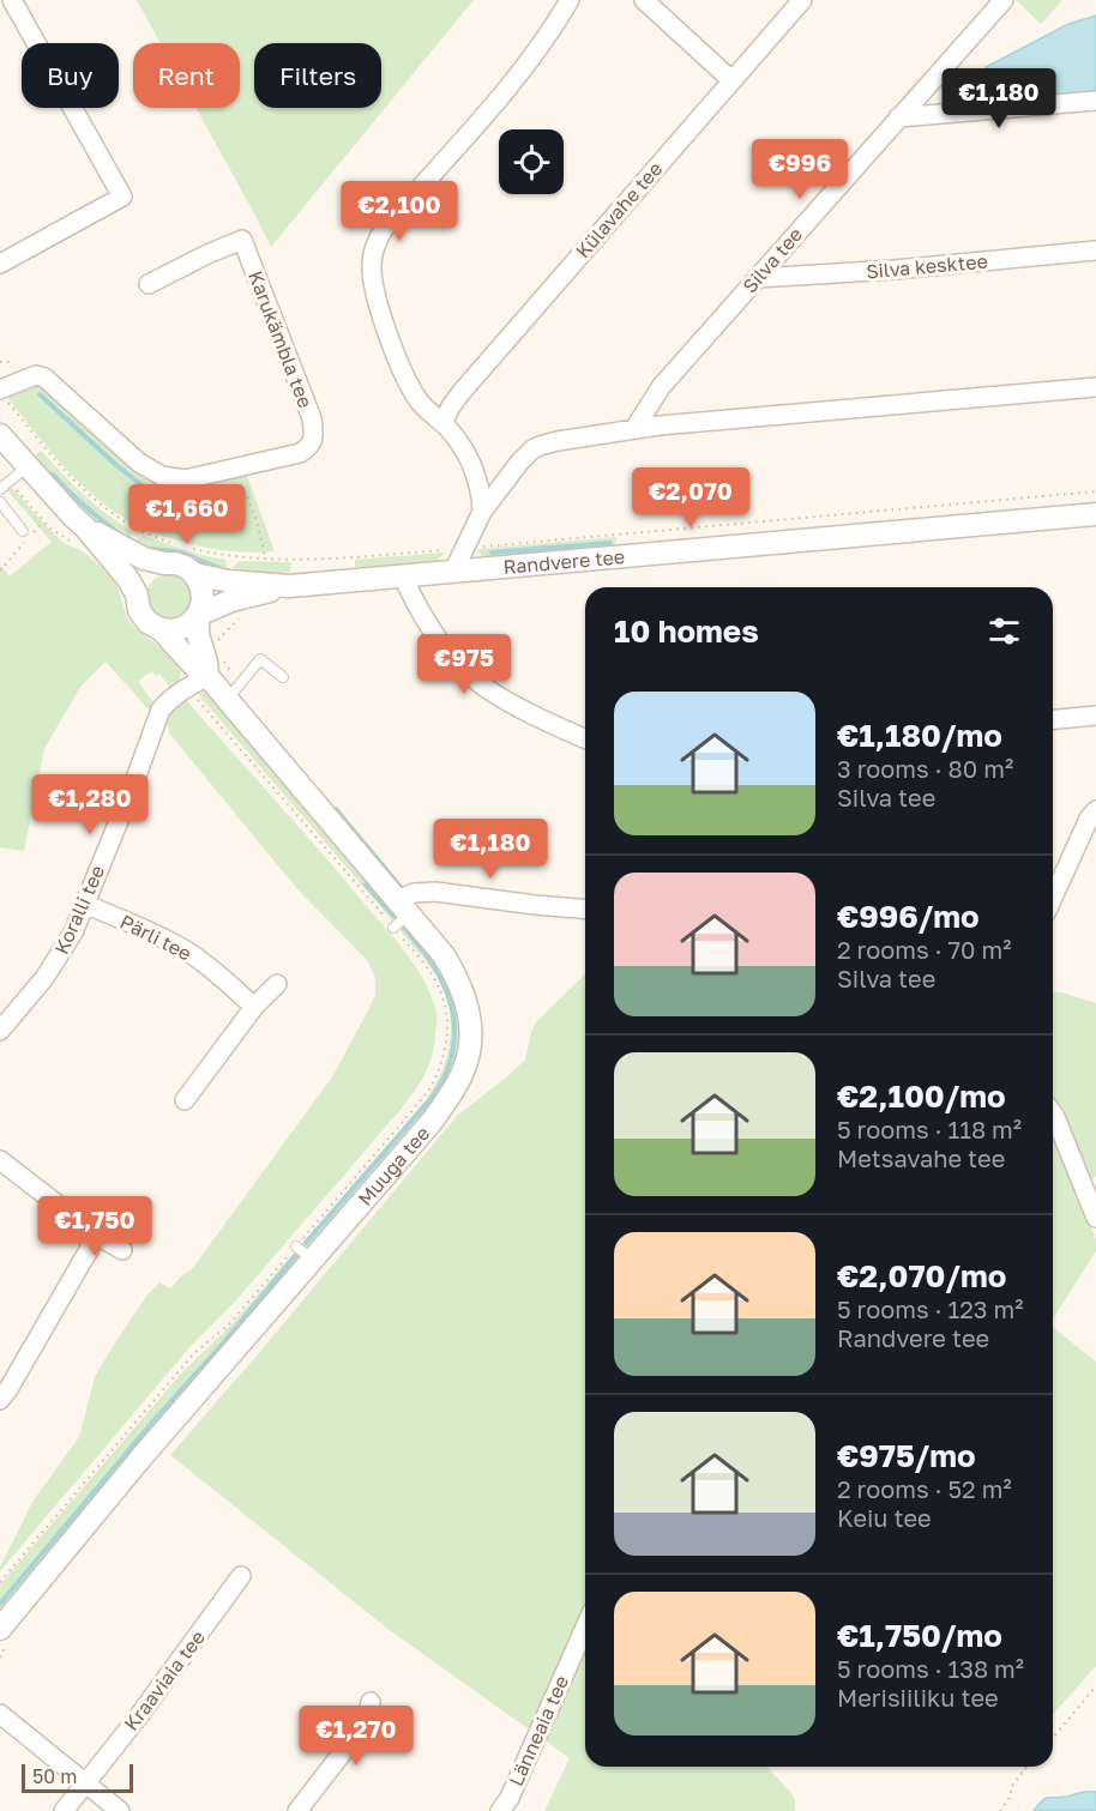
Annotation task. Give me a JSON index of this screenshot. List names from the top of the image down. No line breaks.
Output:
{"streets":{"street":["Külavahe tee","Silva tee","Silva kesktee","Karukämbla tee","Randvere tee","Koralli tee","Pärli tee","Muuga tee","Kraaviaia tee","Länneaia tee"]},"crossings":[["Silva tee","Silva kesktee"],["Randvere tee","Muuga tee"],["Koralli tee","Pärli tee"],["Koralli tee","Muuga tee"]],"scale_bar":"50 m","page":{"chip":["Buy","Rent","Filters"],"price":["€1,180","€996","€2,100","€2,070","€1,660","€975","€1,280","€1,180","€1,750","€1,270"],"heading":"10 homes","list":[{"name":"€1,180/mo","note":"3 rooms · 80 m² · Silva tee"},{"name":"€996/mo","note":"2 rooms · 70 m² · Silva tee"},{"name":"€2,100/mo","note":"5 rooms · 118 m² · Metsavahe tee"},{"name":"€2,070/mo","note":"5 rooms · 123 m² · Randvere tee"},{"name":"€975/mo","note":"2 rooms · 52 m² · Keiu tee"},{"name":"€1,750/mo","note":"5 rooms · 138 m² · Merisiiliku tee"}],"scale":"50 m"}}
